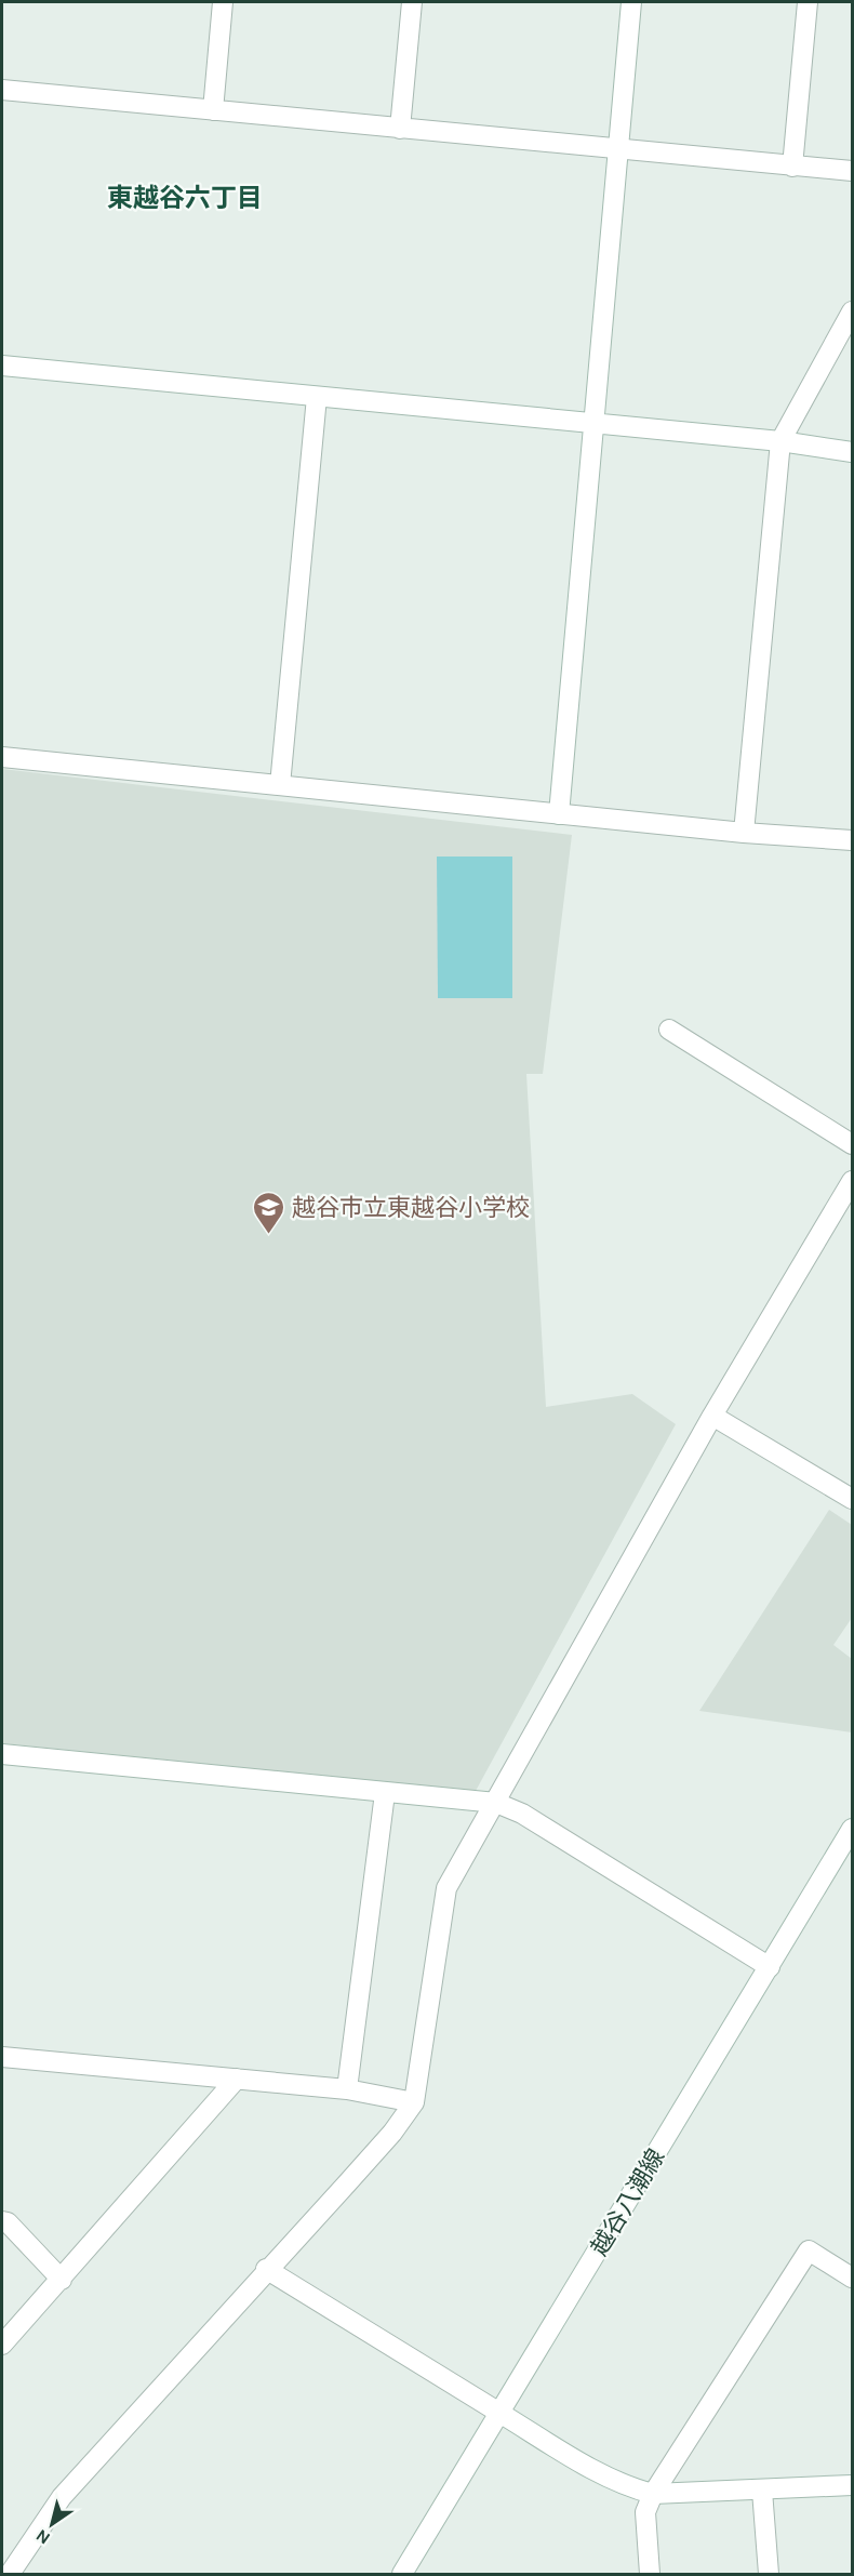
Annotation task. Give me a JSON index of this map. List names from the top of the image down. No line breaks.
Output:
{"streets":{"street":["越谷八潮線"]},"districts":["東越谷六丁目"],"places":{"school or university":["越谷市立東越谷小学校"]},"north":"bottom left"}
